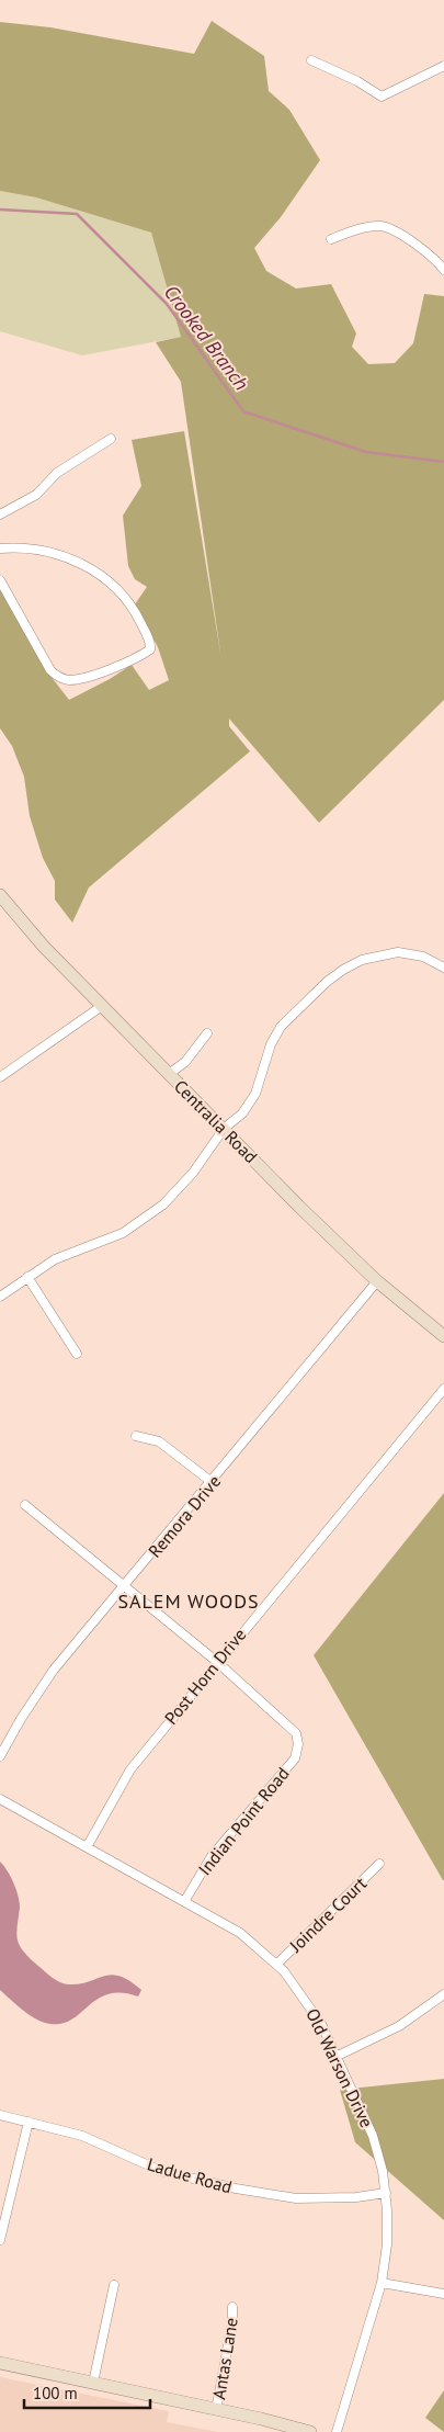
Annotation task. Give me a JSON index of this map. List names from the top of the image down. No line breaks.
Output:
{"streets":{"main road":["Centralia Road"],"street":["Remora Drive","Post Horn Drive","Indian Point Road","Joindre Court","Old Warson Drive","Ladue Road","Antas Lane"]},"crossings":[["Centralia Road","Remora Drive"],["Post Horn Drive","Indian Point Road"],["Post Horn Drive","Old Warson Drive"],["Indian Point Road","Old Warson Drive"],["Joindre Court","Old Warson Drive"],["Old Warson Drive","Ladue Road"]],"districts":["SALEM WOODS"],"water":["Crooked Branch"],"scale_bar":"100 m"}
